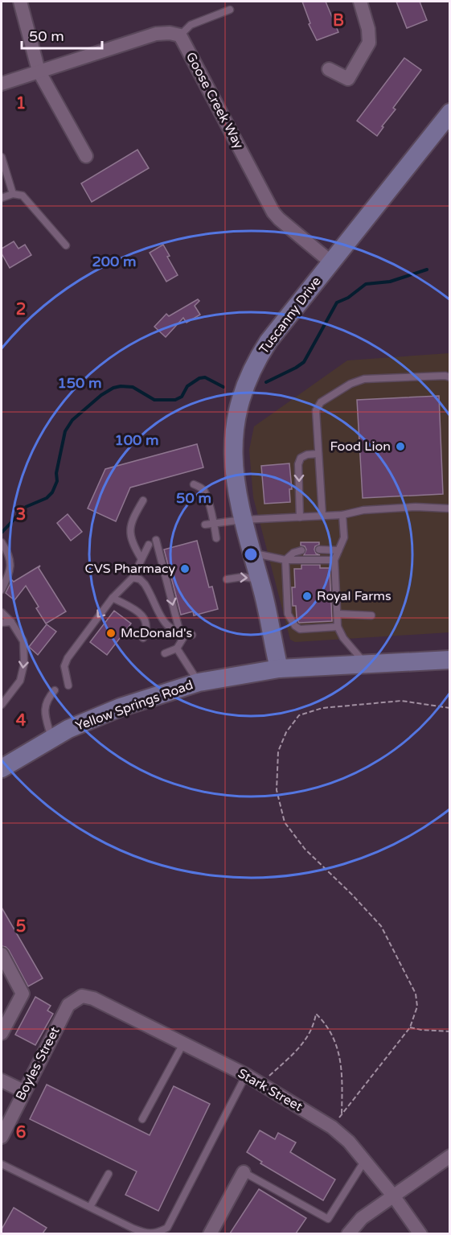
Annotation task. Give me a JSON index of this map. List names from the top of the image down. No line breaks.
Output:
{"streets":{"street":["Goose Creek Way","Tuscanny Drive","Yellow Springs Road","Boyles Street","Stark Street"]},"crossings":[["Goose Creek Way","Tuscanny Drive"],["Tuscanny Drive","Yellow Springs Road"],["Boyles Street","Stark Street"]],"places":["Food Lion","CVS Pharmacy","Royal Farms","McDonald's"],"scale_bar":"50 m","grid":{"columns":["B"],"rows":["1","2","3","4","5","6"]},"rings":["200 m","150 m","100 m","50 m"]}
